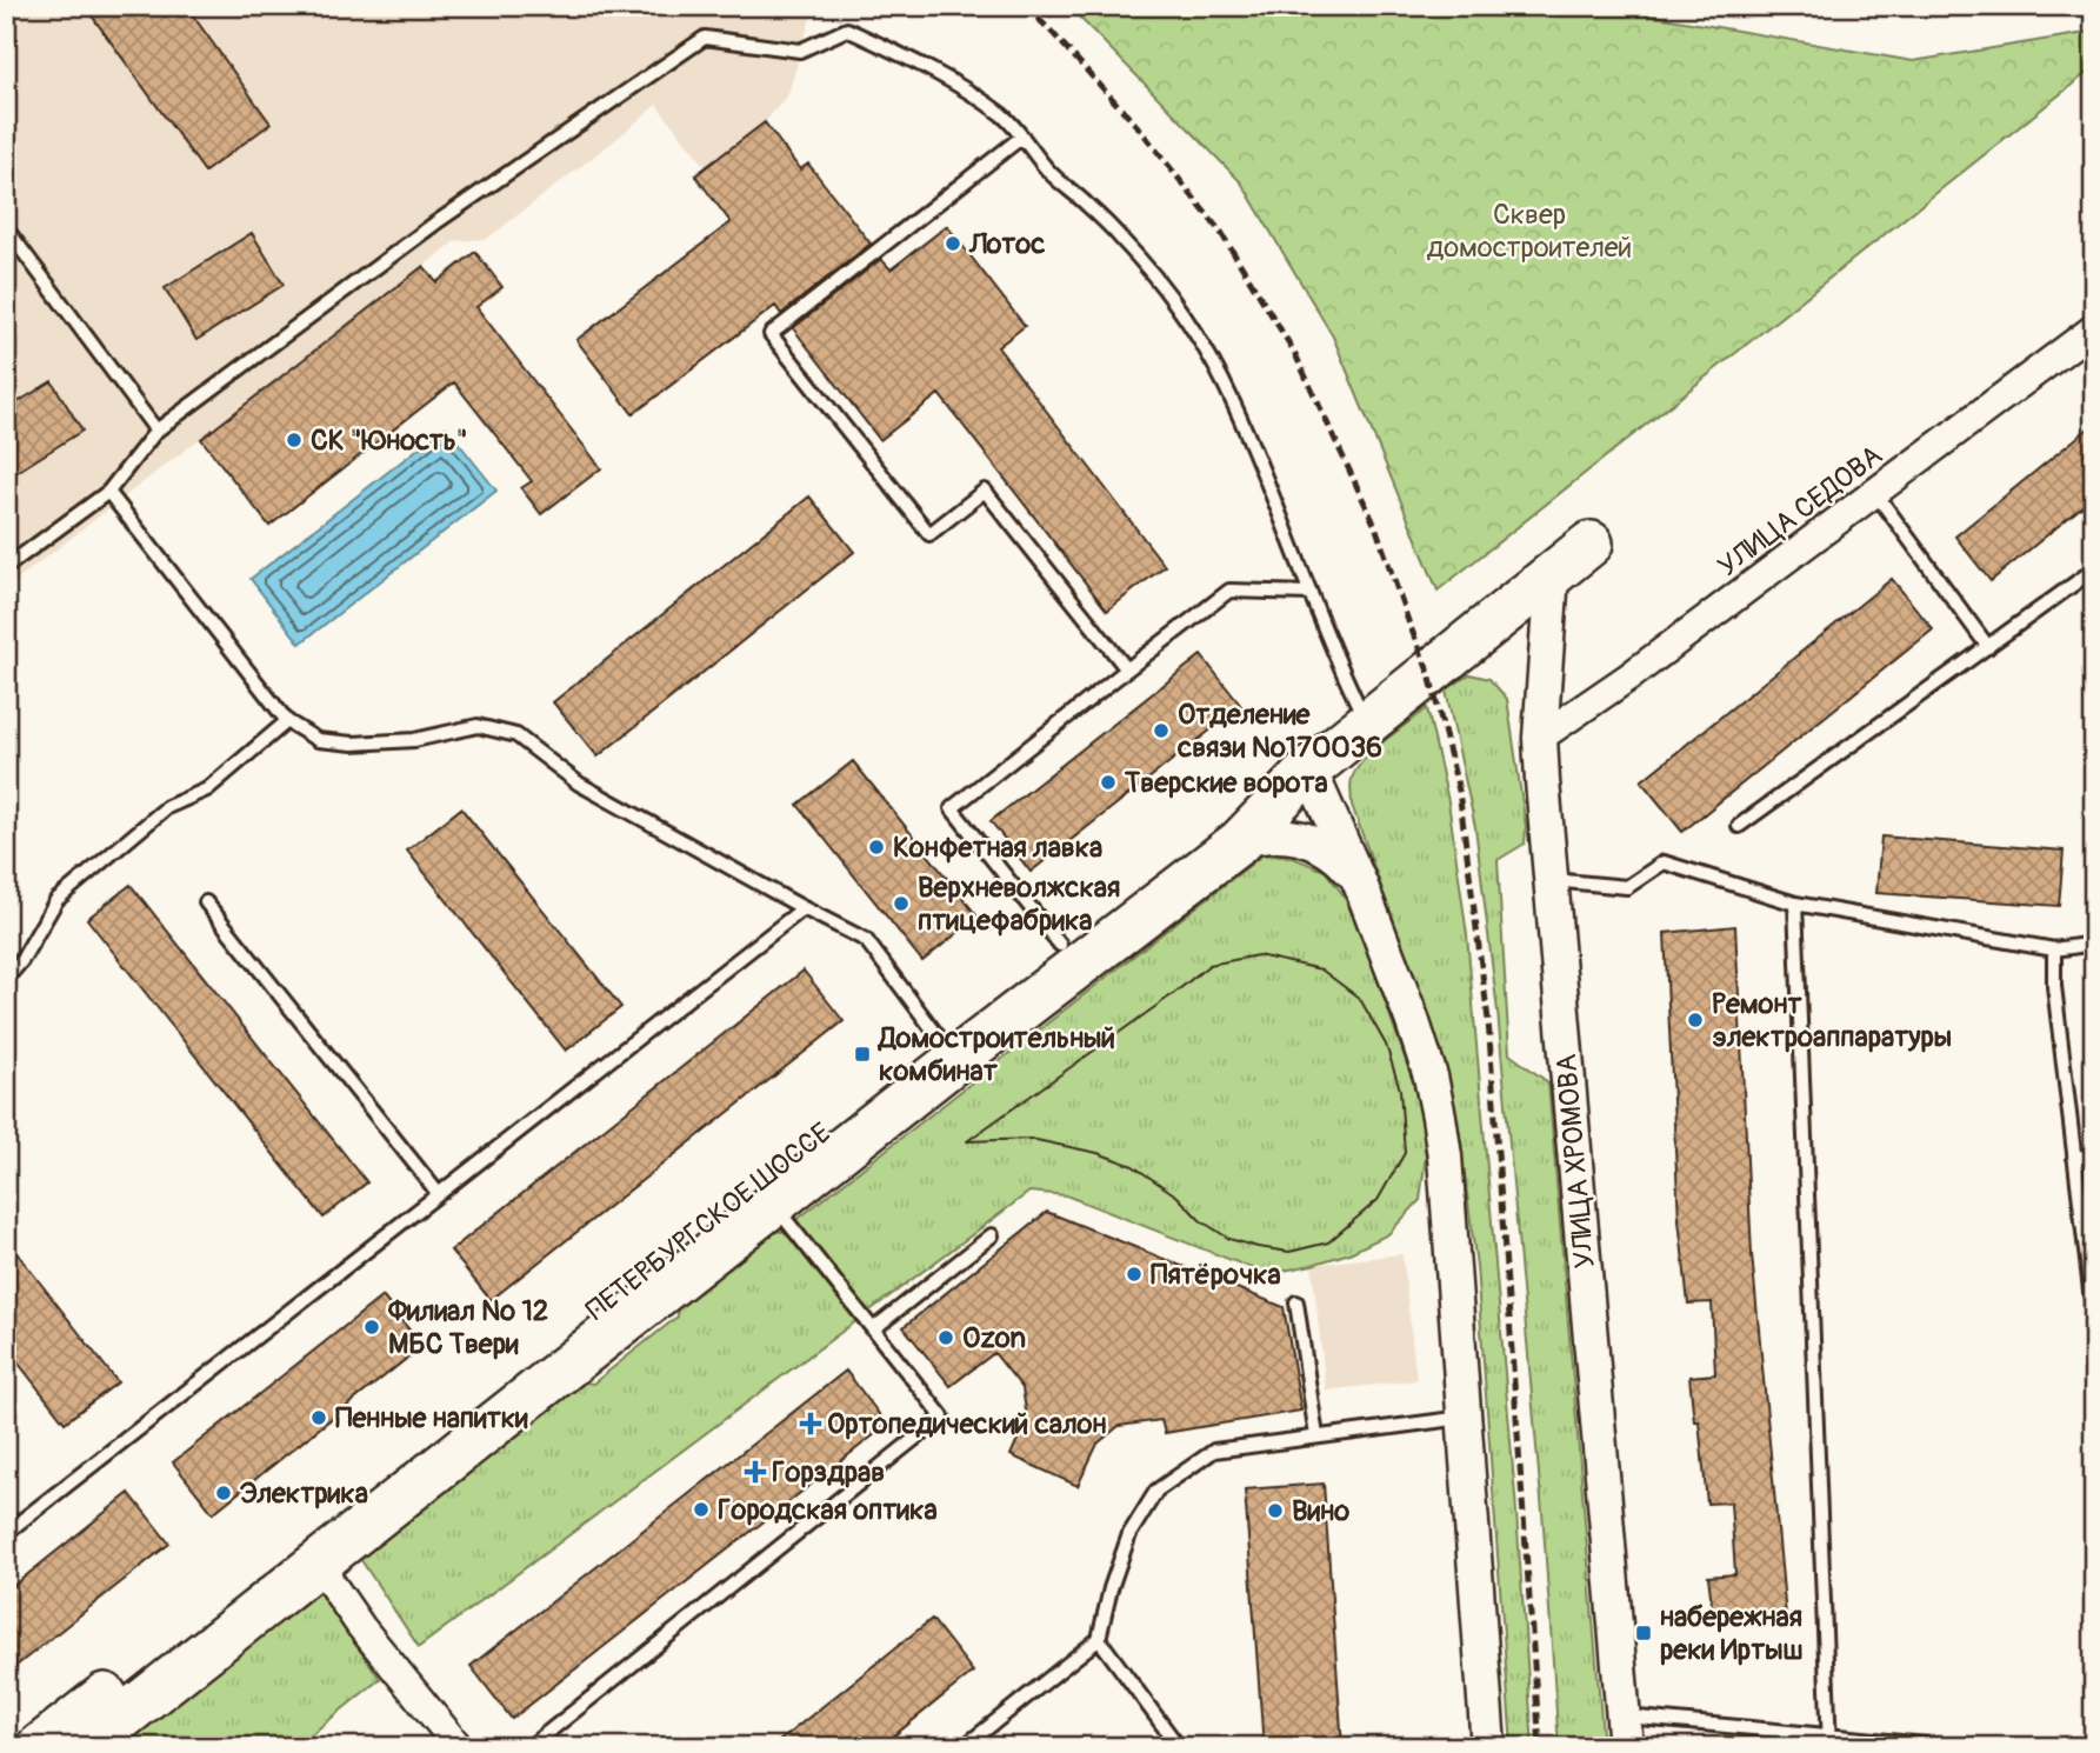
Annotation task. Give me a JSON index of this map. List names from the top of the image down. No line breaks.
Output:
{"streets":{"main road":["ПЕТЕРБУРГСКОЕ ШОССЕ"],"street":["УЛИЦА СЕДОВА","УЛИЦА ХРОМОВА"]},"crossings":[["УЛИЦА СЕДОВА","УЛИЦА ХРОМОВА"],["УЛИЦА ХРОМОВА","ПЕТЕРБУРГСКОЕ ШОССЕ"]],"parks":["Сквер домостроителей"],"places":{"other":["Лотос","СК \"Юность\"","Отделение связи №170036","Тверские ворота","Конфетная лавка","Верхневолжская птицефабрика","Ремонт электроаппаратуры","Пятёрочка","Филиал № 12 МБС Твери","Ozon","Пенные напитки","Электрика","Городская оптика","Вино"],"transit":["Домостроительный комбинат","набережная реки Иртыш"],"health":["Ортопедический салон","Горздрав"]}}
